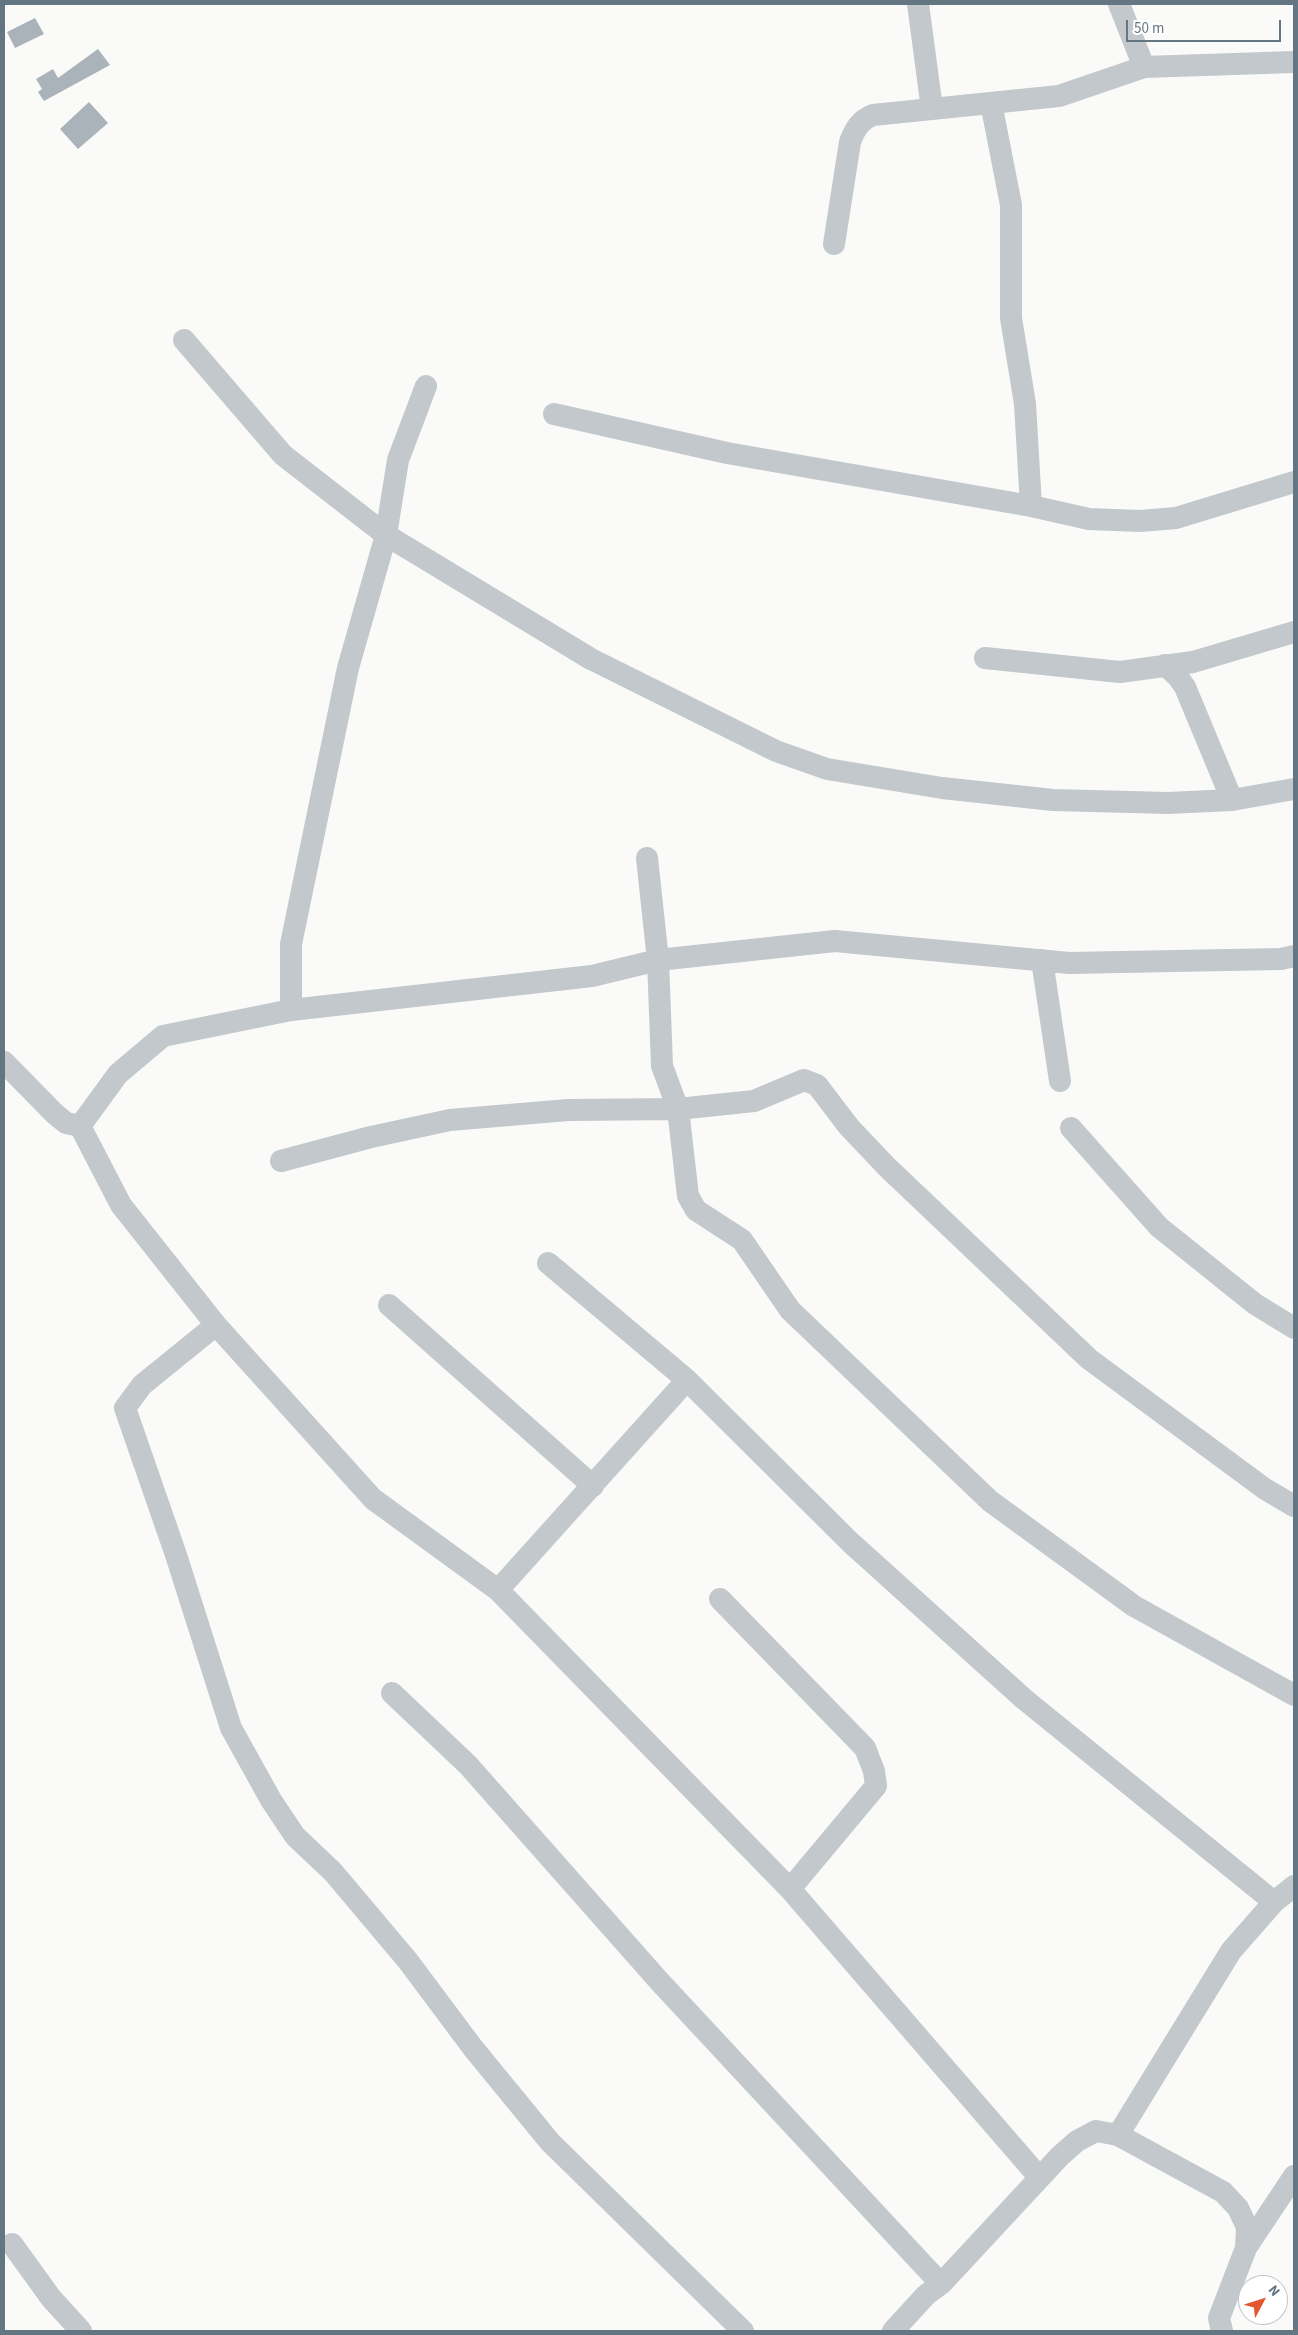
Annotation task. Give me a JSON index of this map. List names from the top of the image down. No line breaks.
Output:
{"scale_bar":"50 m","north":"top right"}
